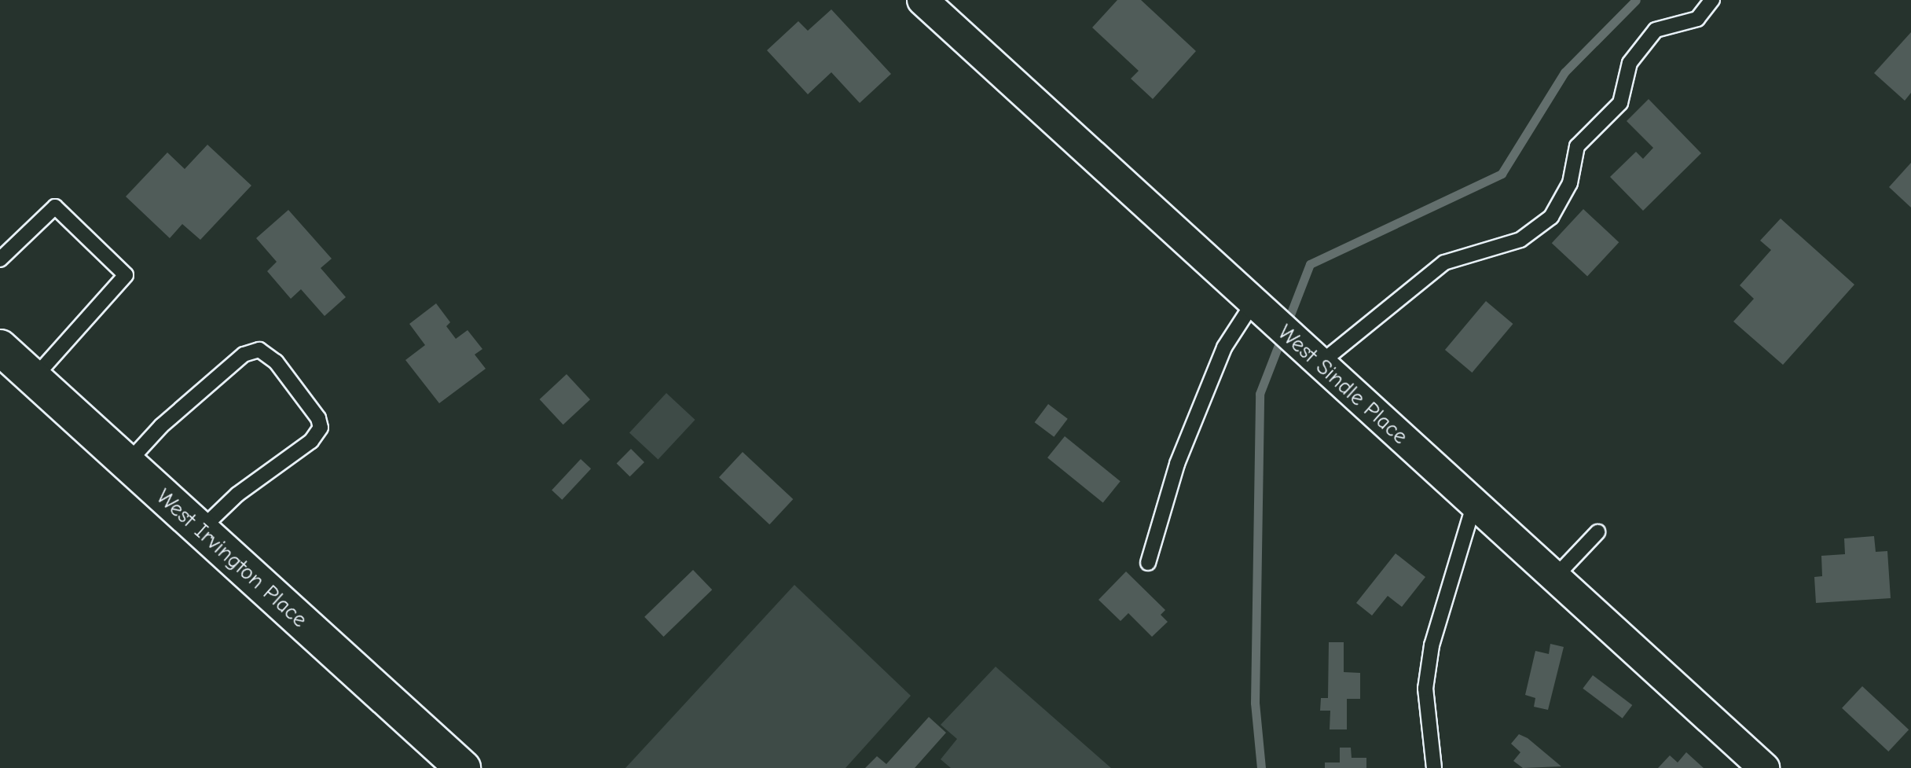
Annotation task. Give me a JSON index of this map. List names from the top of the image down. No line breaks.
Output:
{"streets":{"street":["West Sindle Place","West Irvington Place"]}}
